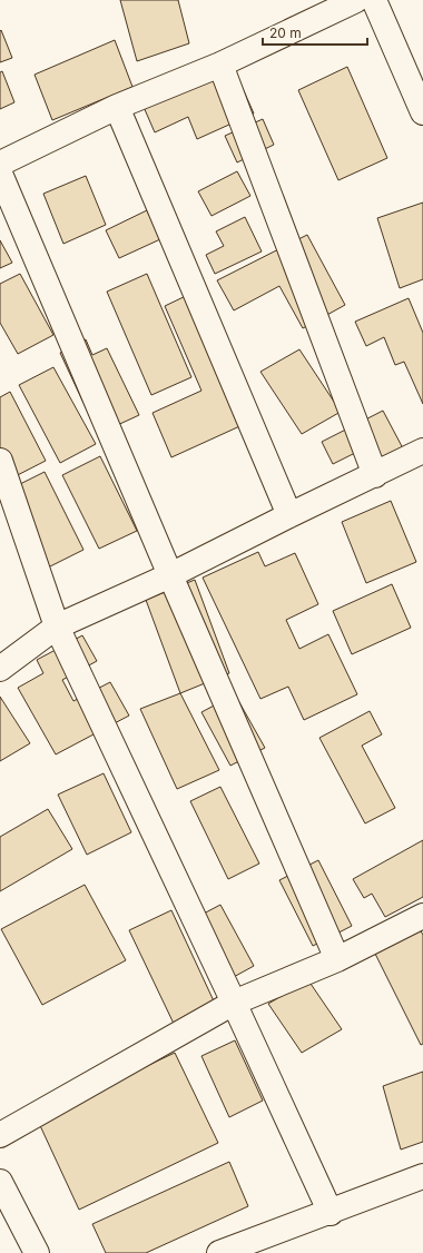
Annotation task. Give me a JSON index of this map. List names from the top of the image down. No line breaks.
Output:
{"scale_bar":"20 m"}
